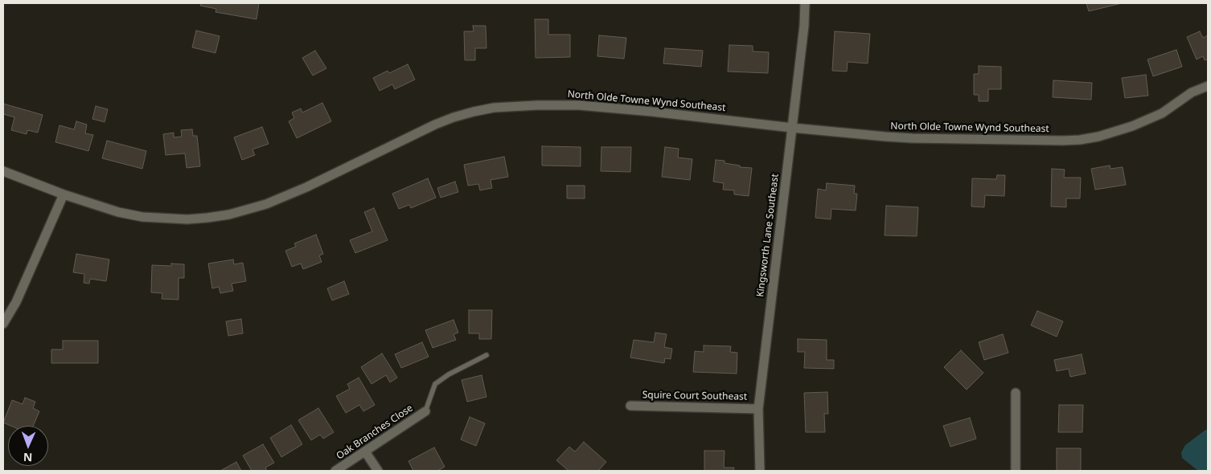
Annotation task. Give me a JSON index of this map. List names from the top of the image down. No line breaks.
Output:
{"streets":{"street":["North Olde Towne Wynd Southeast","Kingsworth Lane Southeast","Squire Court Southeast","Oak Branches Close"]},"crossings":[["North Olde Towne Wynd Southeast","Kingsworth Lane Southeast"],["Kingsworth Lane Southeast","Squire Court Southeast"]],"north":"bottom"}
